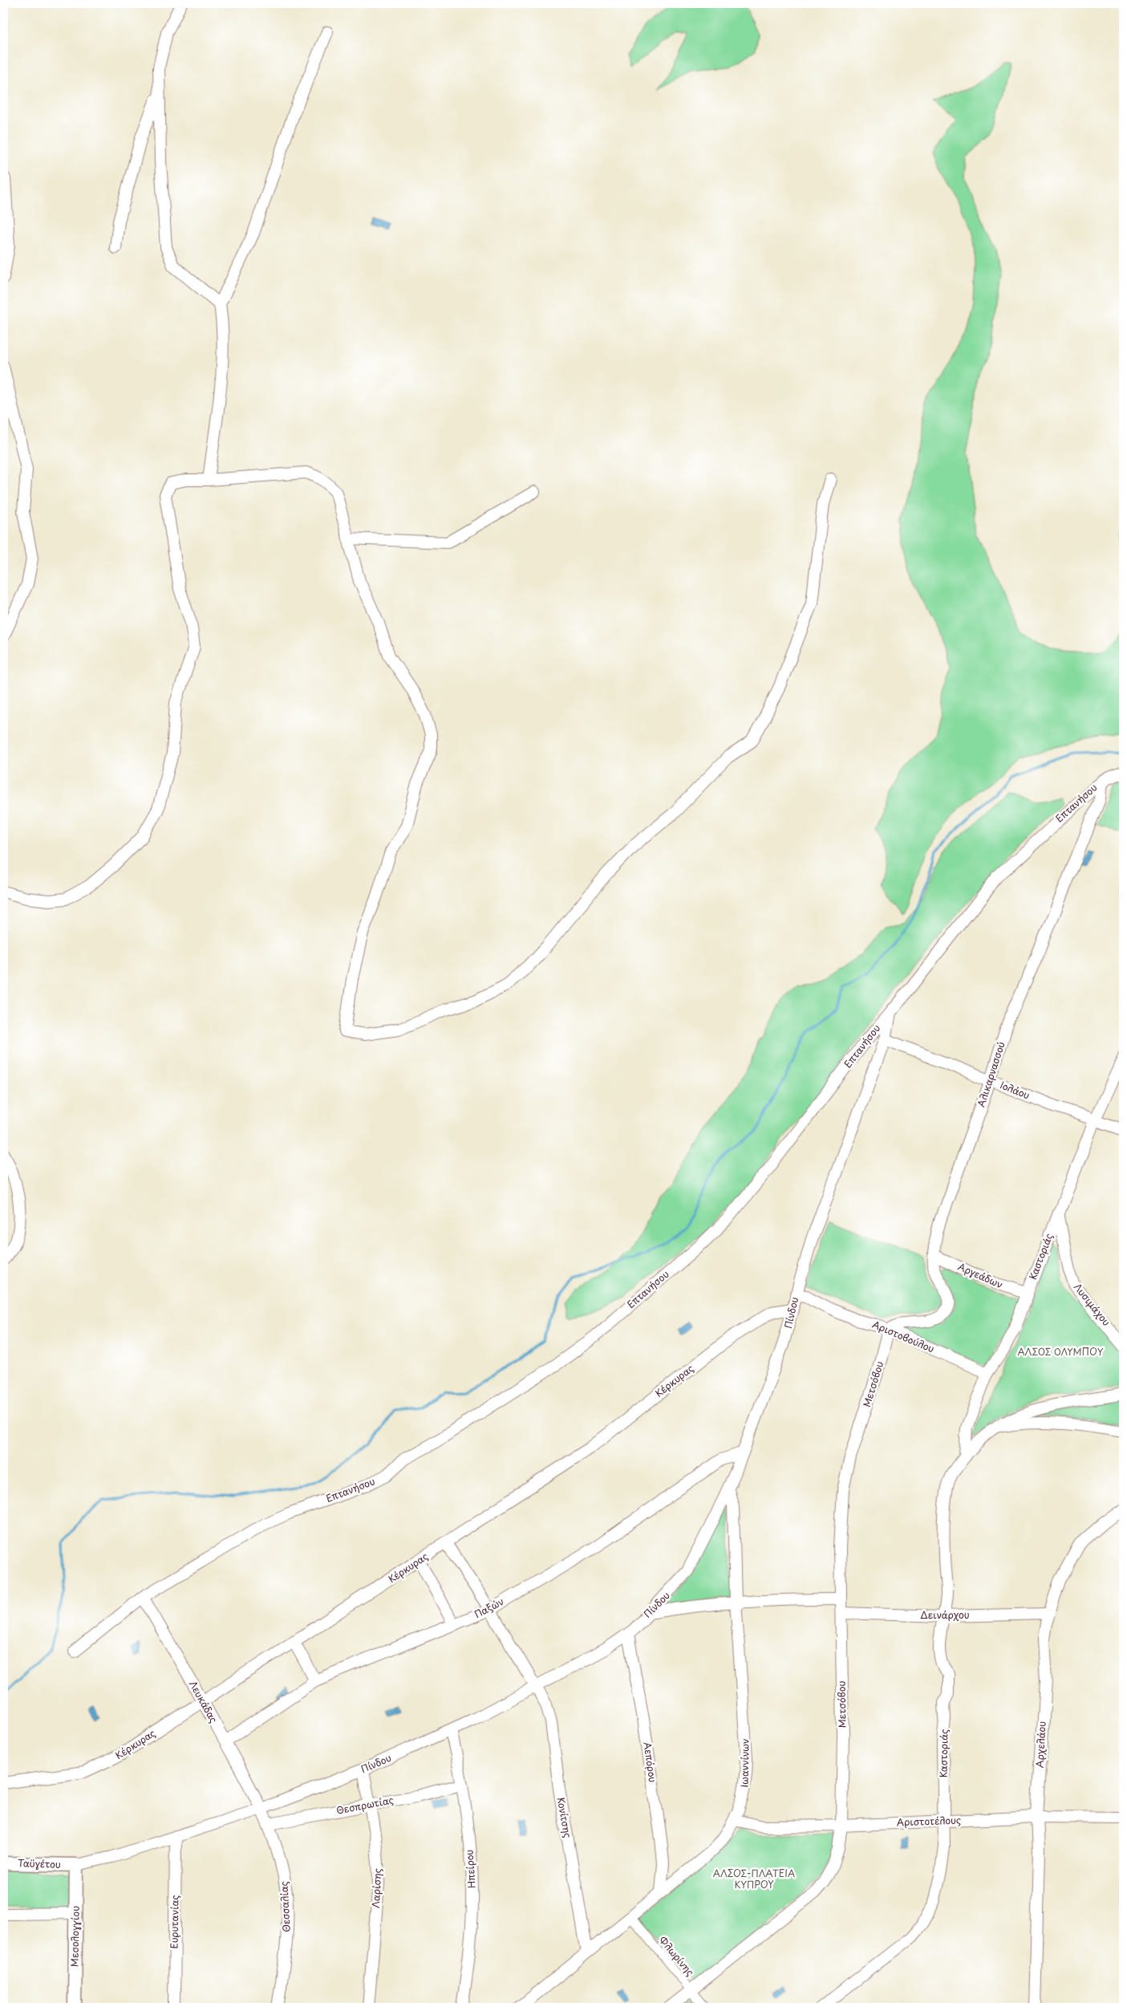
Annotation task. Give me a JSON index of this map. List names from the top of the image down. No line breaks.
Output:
{"streets":{"street":["Επτανήσου","Αλικαρνασσού","Ιολάου","Καστοριάς","Αργεάδων","Λυσιμάχου","Πίνδου","Αριστοβούλου","Κέρκυρας","Μετσόβου","Παξών","Δεινάρχου","Λευκάδας","Αρχελάου","Αεπόρου","Ιωαννίνων","Θεσπρωτίας","Κονίτσης","Αριστοτέλους","Ταϋγέτου","Ηπείρου","Λαρίσης","Θεσσαλίας","Ευρυτανίας","Μεσολογγίου","Φλωρίνης"]},"crossings":[["Επτανήσου","Αλικαρνασσού"],["Επτανήσου","Πίνδου"],["Επτανήσου","Λευκάδας"],["Αλικαρνασσού","Ιολάου"],["Αλικαρνασσού","Αργεάδων"],["Αλικαρνασσού","Αριστοβούλου"],["Αλικαρνασσού","Μετσόβου"],["Ιολάου","Καστοριάς"],["Ιολάου","Πίνδου"],["Καστοριάς","Αργεάδων"],["Καστοριάς","Λυσιμάχου"],["Καστοριάς","Αριστοβούλου"],["Καστοριάς","Δεινάρχου"],["Καστοριάς","Αριστοτέλους"],["Πίνδου","Αριστοβούλου"],["Πίνδου","Κέρκυρας"],["Πίνδου","Παξών"],["Πίνδου","Λευκάδας"],["Πίνδου","Αεπόρου"],["Πίνδου","Ιωαννίνων"],["Πίνδου","Κονίτσης"],["Πίνδου","Ταϋγέτου"],["Πίνδου","Ηπείρου"],["Πίνδου","Λαρίσης"],["Πίνδου","Θεσσαλίας"],["Πίνδου","Ευρυτανίας"],["Πίνδου","Μεσολογγίου"],["Αριστοβούλου","Μετσόβου"],["Κέρκυρας","Λευκάδας"],["Κέρκυρας","Κονίτσης"],["Μετσόβου","Δεινάρχου"],["Μετσόβου","Αριστοτέλους"],["Μετσόβου","Φλωρίνης"],["Παξών","Λευκάδας"],["Παξών","Κονίτσης"],["Δεινάρχου","Αρχελάου"],["Λευκάδας","Θεσσαλίας"],["Αρχελάου","Αριστοτέλους"],["Αεπόρου","Ιωαννίνων"],["Ιωαννίνων","Κονίτσης"],["Ιωαννίνων","Αριστοτέλους"],["Ιωαννίνων","Φλωρίνης"],["Θεσπρωτίας","Ηπείρου"],["Θεσπρωτίας","Λαρίσης"],["Θεσπρωτίας","Θεσσαλίας"],["Ταϋγέτου","Μεσολογγίου"]],"parks":["ΑΛΣΟΣ ΟΛΥΜΠΟΥ","ΑΛΣΟΣ-ΠΛΑΤΕΙΑ ΚΥΠΡΟΥ"]}
